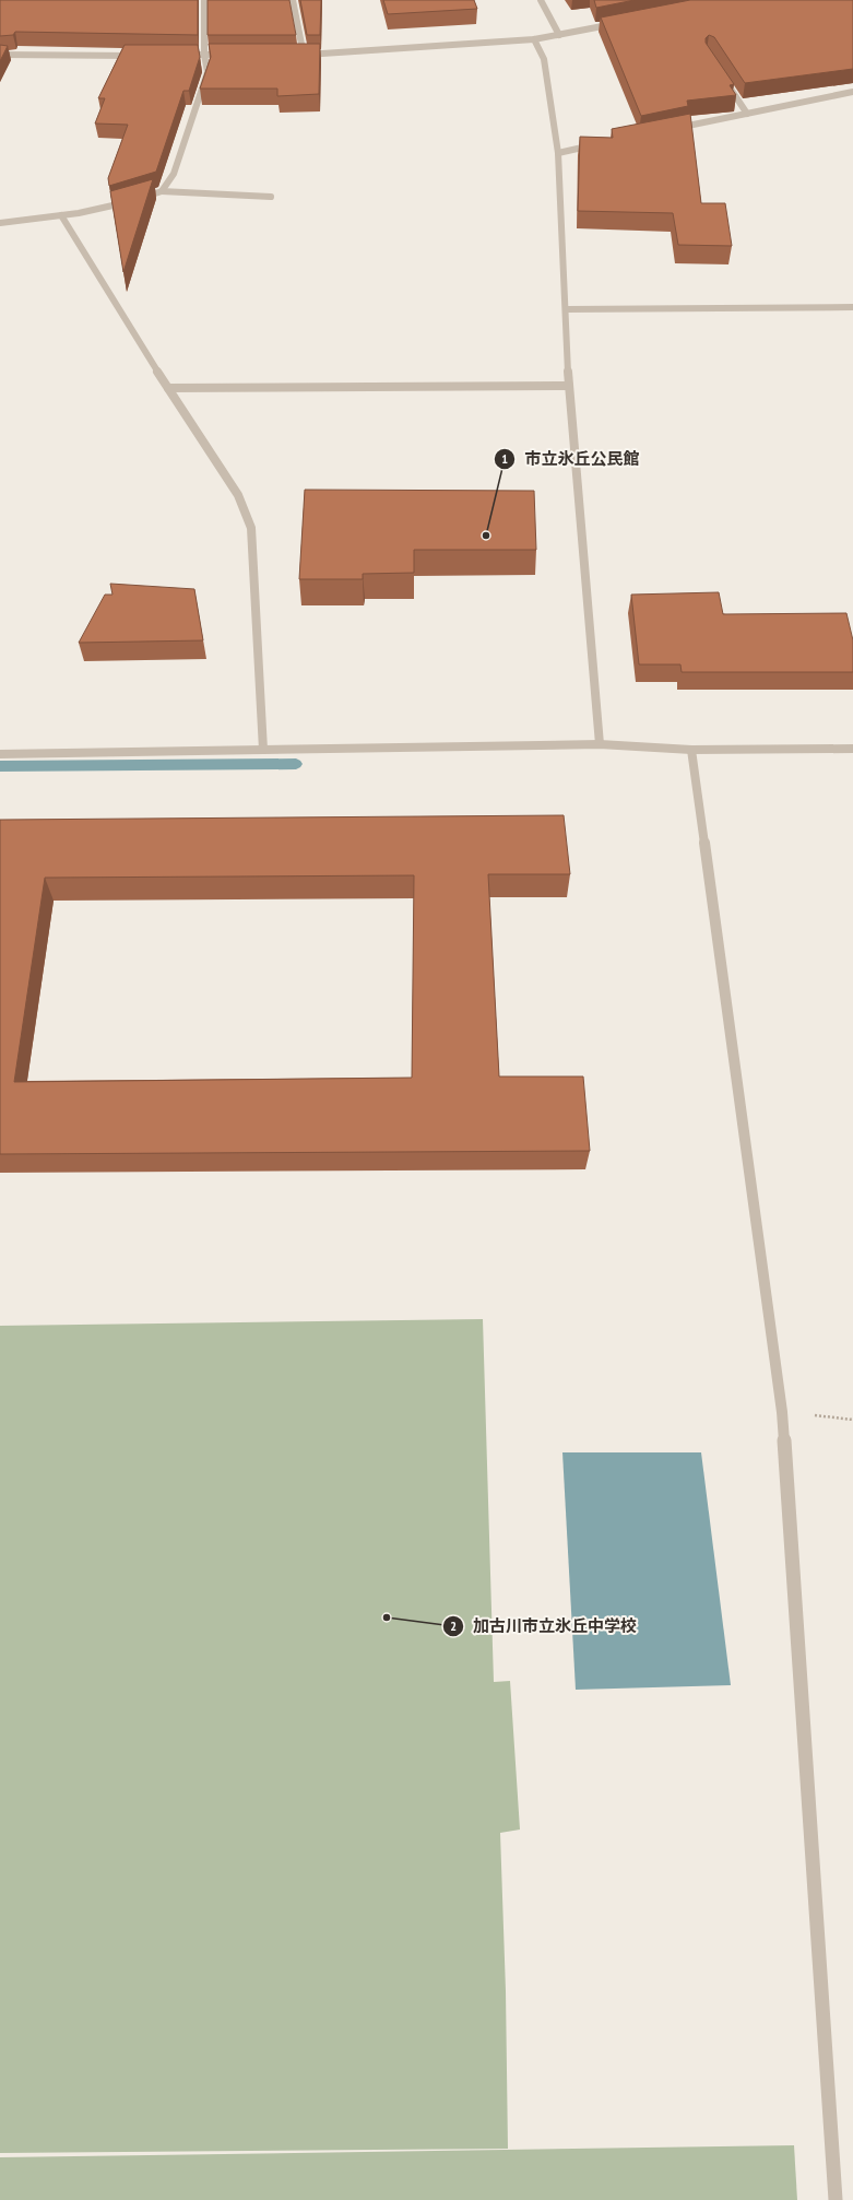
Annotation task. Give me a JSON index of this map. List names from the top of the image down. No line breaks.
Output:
{"places":["市立氷丘公民館","加古川市立氷丘中学校"]}
